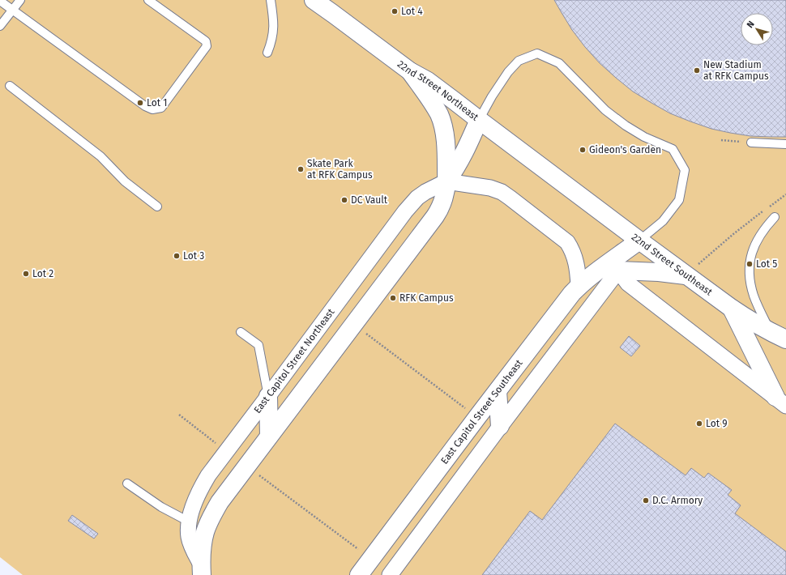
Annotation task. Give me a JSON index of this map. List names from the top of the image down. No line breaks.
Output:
{"streets":{"main road":["22nd Street Northeast","22nd Street Southeast","East Capitol Street Northeast","East Capitol Street Southeast"]},"crossings":[["22nd Street Northeast","22nd Street Southeast"],["22nd Street Northeast","East Capitol Street Northeast"],["22nd Street Southeast","East Capitol Street Southeast"]],"places":["Lot 4","New Stadium at RFK Campus","Lot 1","Gideon's Garden","Skate Park at RFK Campus","DC Vault","Lot 3","Lot 5","Lot 2","RFK Campus","Lot 9","D.C. Armory"],"north":"top left"}
